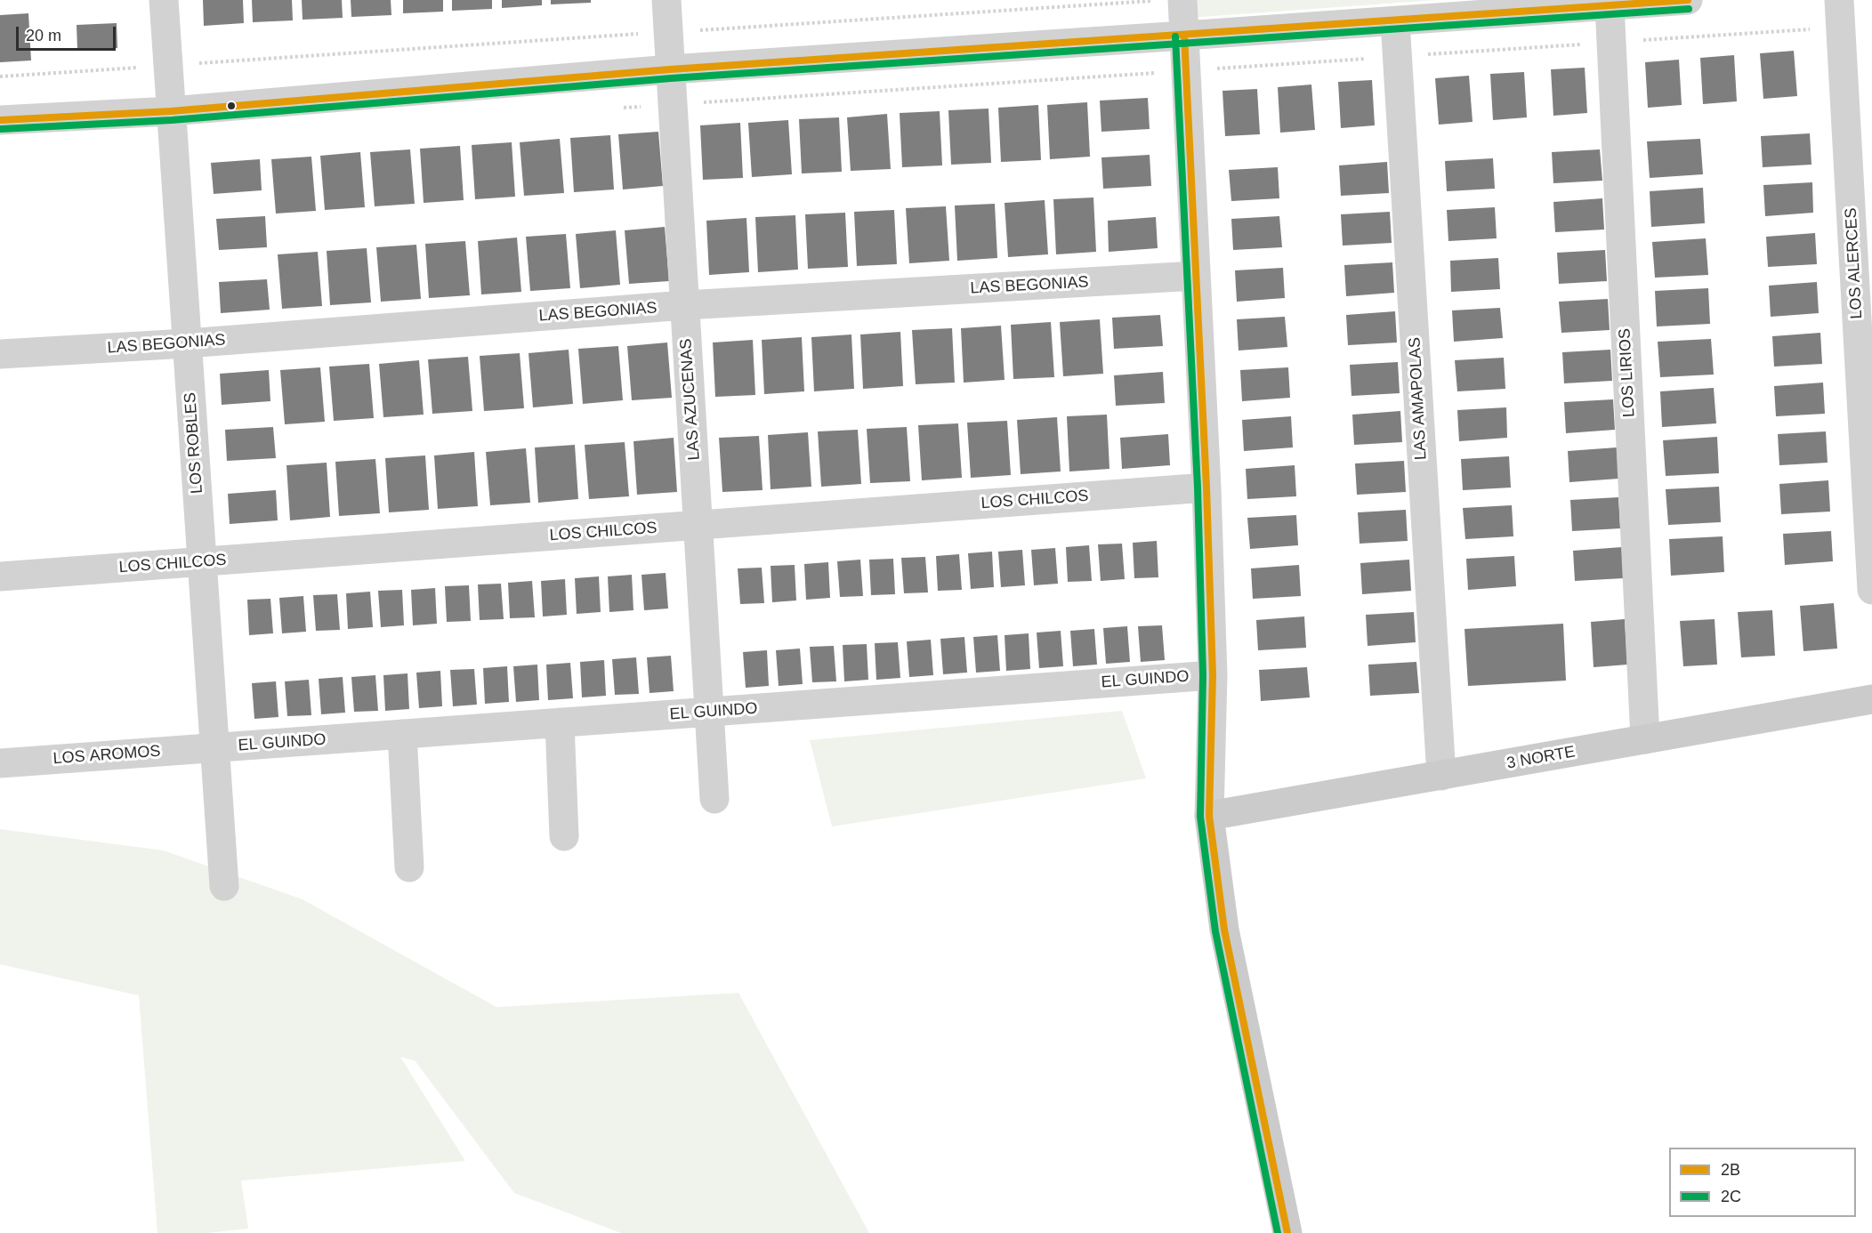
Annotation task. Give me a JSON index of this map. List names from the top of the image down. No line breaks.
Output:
{"streets":{"street":["LOS ALERCES","LAS BEGONIAS","LOS LIRIOS","LAS AMAPOLAS","LAS AZUCENAS","LOS ROBLES","LOS CHILCOS","EL GUINDO","LOS AROMOS","3 NORTE"]},"crossings":[["LAS BEGONIAS","LAS AZUCENAS"],["LAS BEGONIAS","LOS ROBLES"],["LOS LIRIOS","3 NORTE"],["LAS AMAPOLAS","3 NORTE"],["LAS AZUCENAS","LOS CHILCOS"],["LAS AZUCENAS","EL GUINDO"],["LOS ROBLES","LOS CHILCOS"],["LOS ROBLES","EL GUINDO"],["LOS ROBLES","LOS AROMOS"],["EL GUINDO","LOS AROMOS"]],"lines":["transit line 2B","transit line 2C"],"legend":["2B","2C"],"scale_bar":"20 m"}
